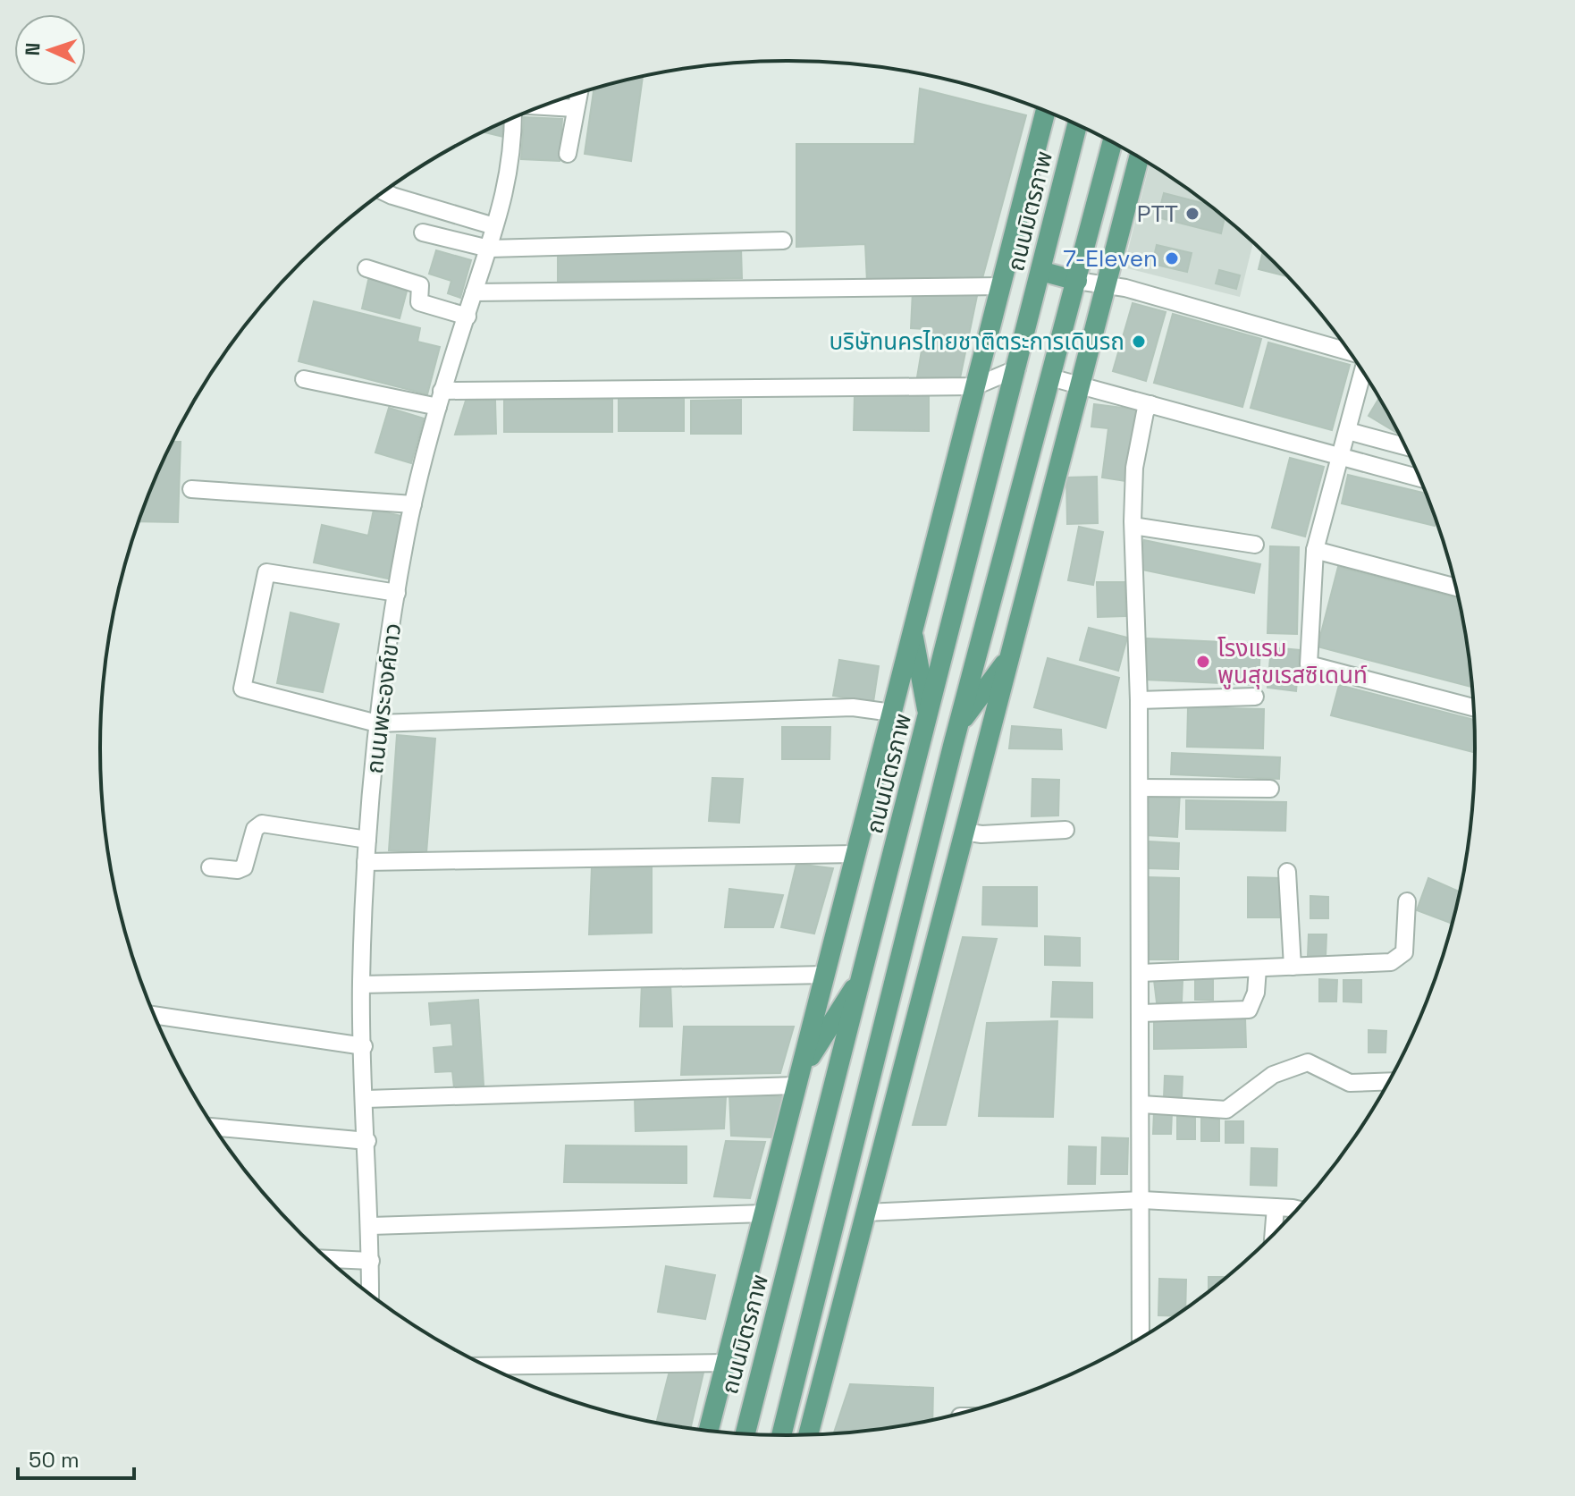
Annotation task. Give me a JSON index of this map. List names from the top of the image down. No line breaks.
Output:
{"streets":{"main road":["ถนนมิตรภาพ"],"street":["ถนนพระองค์ขาว"]},"places":["PTT","7-Eleven","บริษัทนครไทยชาติตระการเดินรถ","โรงแรม พูนสุขเรสซิเดนท์"],"scale_bar":"50 m","north":"left"}
